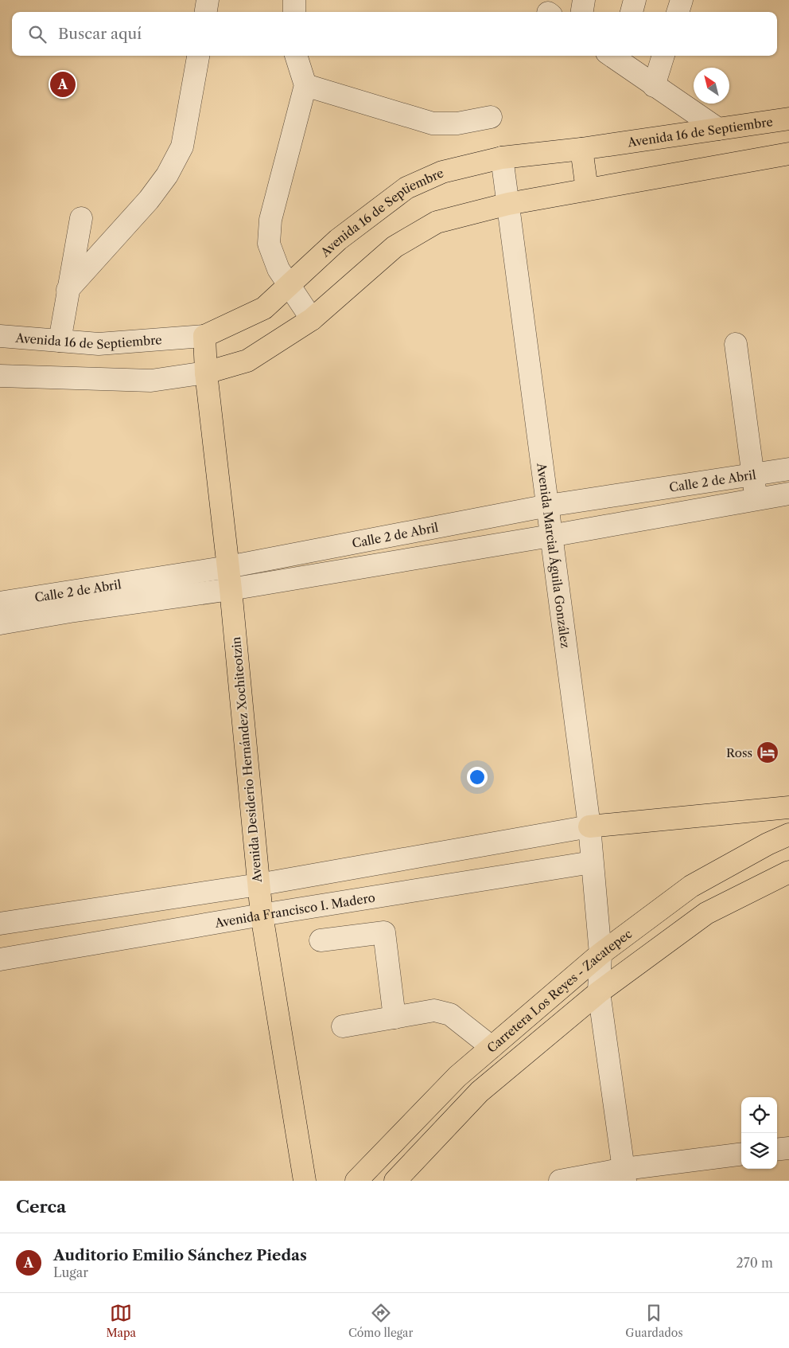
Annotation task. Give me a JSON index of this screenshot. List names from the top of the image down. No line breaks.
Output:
{"streets":{"main road":["Avenida 16 de Septiembre","Avenida Desiderio Hernández Xochiteotzin","Carretera Los Reyes - Zacatepec"],"street":["Calle 2 de Abril","Avenida Marcial Águila González","Avenida Francisco I. Madero"]},"crossings":[["Avenida 16 de Septiembre","Avenida Marcial Águila González"],["Avenida 16 de Septiembre","Avenida Desiderio Hernández Xochiteotzin"],["Calle 2 de Abril","Avenida Marcial Águila González"],["Calle 2 de Abril","Avenida Desiderio Hernández Xochiteotzin"],["Avenida Marcial Águila González","Avenida Francisco I. Madero"],["Avenida Marcial Águila González","Carretera Los Reyes - Zacatepec"],["Avenida Desiderio Hernández Xochiteotzin","Avenida Francisco I. Madero"]],"places":{"hotel":["Ross"]},"north":"top left","page":{"search":"Buscar aquí","pins":"A","heading":"Cerca","list":[{"mark":"A","name":"Auditorio Emilio Sánchez Piedas","note":"Lugar","value":"270 m"}],"nav":["Mapa","Cómo llegar","Guardados"]}}
